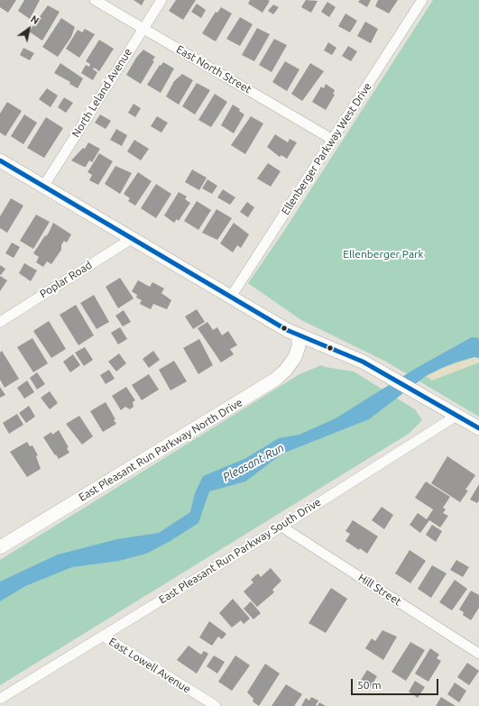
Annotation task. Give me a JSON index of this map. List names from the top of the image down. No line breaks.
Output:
{"streets":{"main road":["East Pleasant Run Parkway North Drive"],"street":["East North Street","North Leland Avenue","Ellenberger Parkway West Drive","Poplar Road","East Pleasant Run Parkway South Drive","Hill Street","East Lowell Avenue"]},"crossings":[["East North Street","North Leland Avenue"],["East North Street","Ellenberger Parkway West Drive"],["East Pleasant Run Parkway South Drive","Hill Street"],["East Pleasant Run Parkway South Drive","East Lowell Avenue"]],"water":["Pleasant Run"],"parks":["Ellenberger Park"],"scale_bar":"50 m","north":"top right"}
